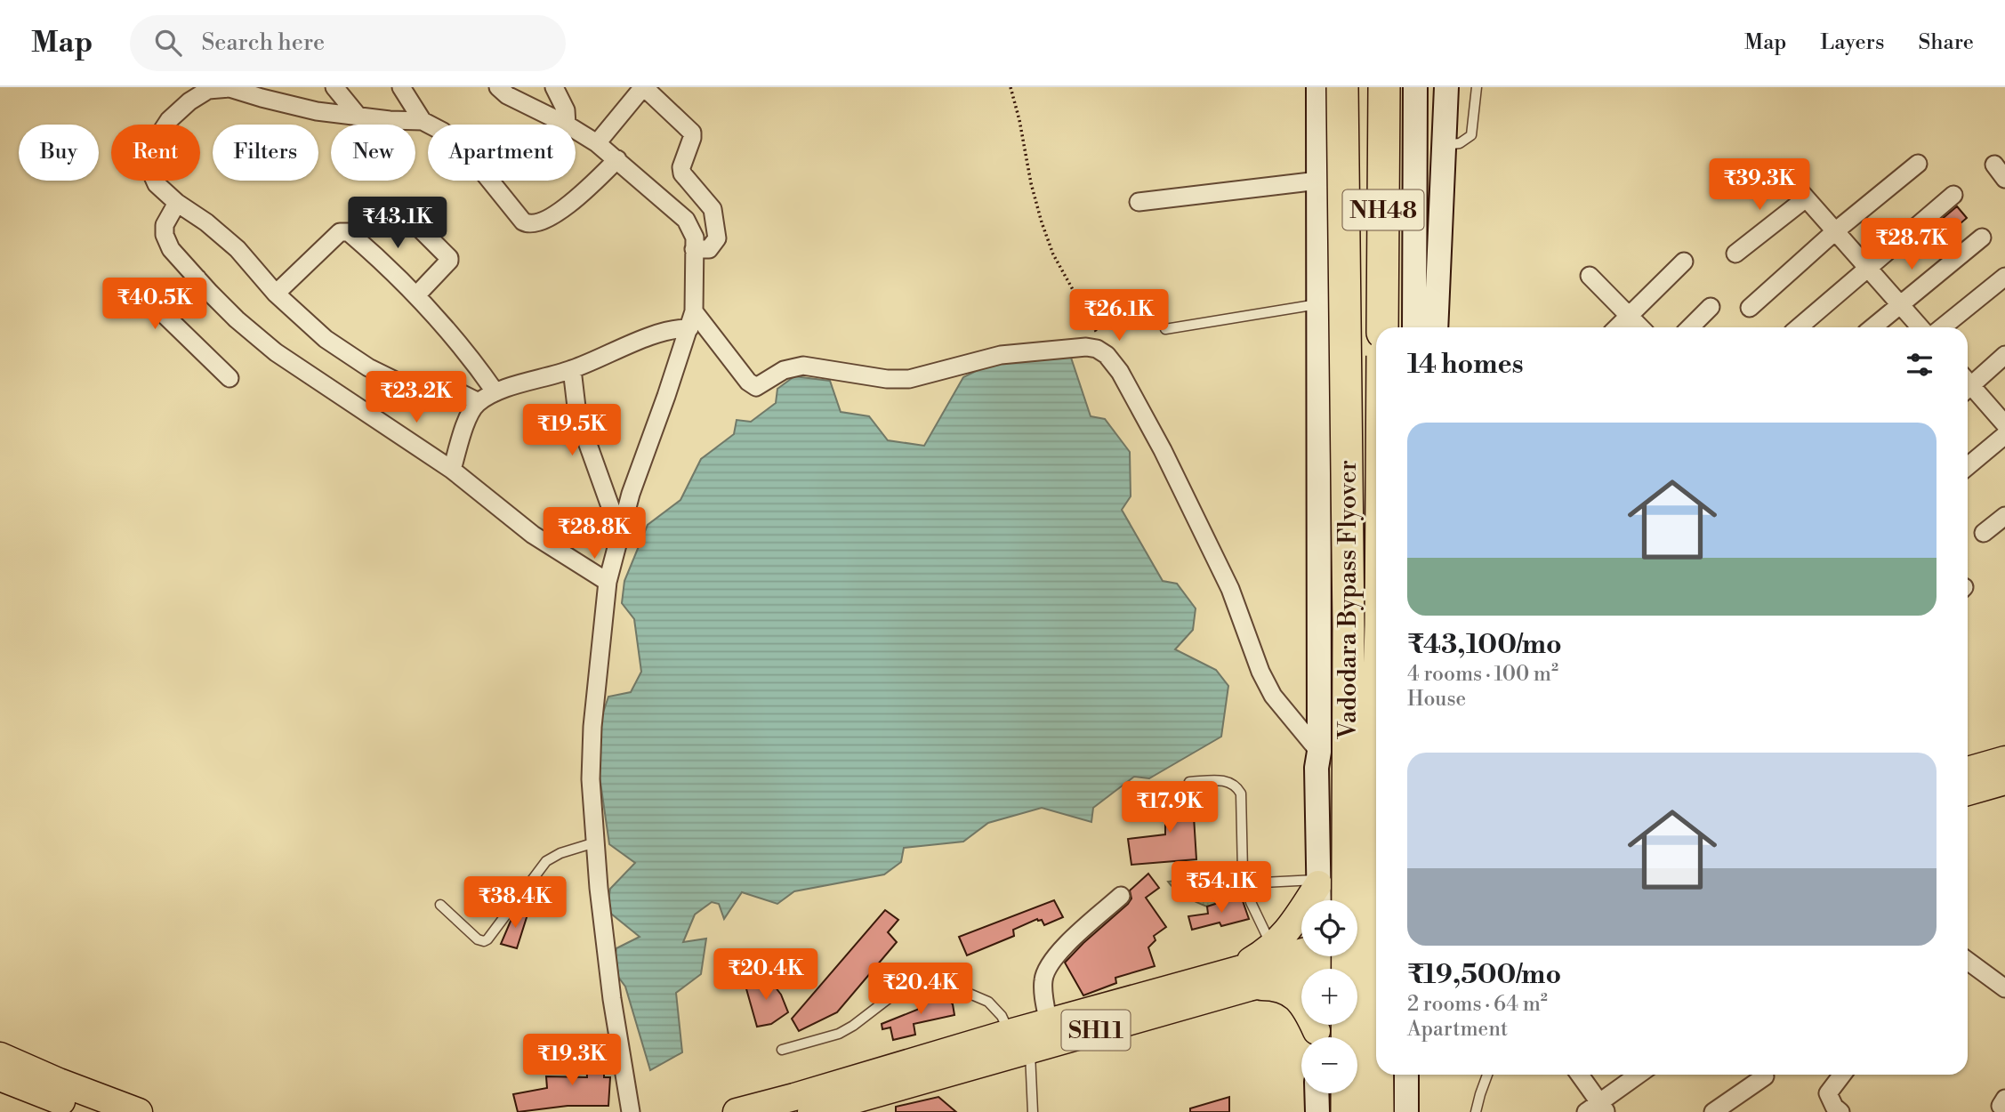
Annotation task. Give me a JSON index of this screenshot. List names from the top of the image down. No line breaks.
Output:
{"streets":{"highway":["NH48","Vadodara Bypass Flyover"],"main road":["SH11"]},"page":{"header":"Map","search":"Search here","nav":["Map","Layers","Share"],"chip":["Buy","Rent","Filters","New","Apartment"],"price":["₹39.3K","₹43.1K","₹28.7K","₹40.5K","₹26.1K","₹23.2K","₹19.5K","₹28.8K","₹17.9K","₹54.1K","₹38.4K","₹20.4K","₹20.4K","₹19.3K"],"heading":"14 homes","list":[{"name":"₹43,100/mo","note":"4 rooms · 100 m² · House"},{"name":"₹19,500/mo","note":"2 rooms · 64 m² · Apartment"}],"map_buttons":["+","−"]}}
